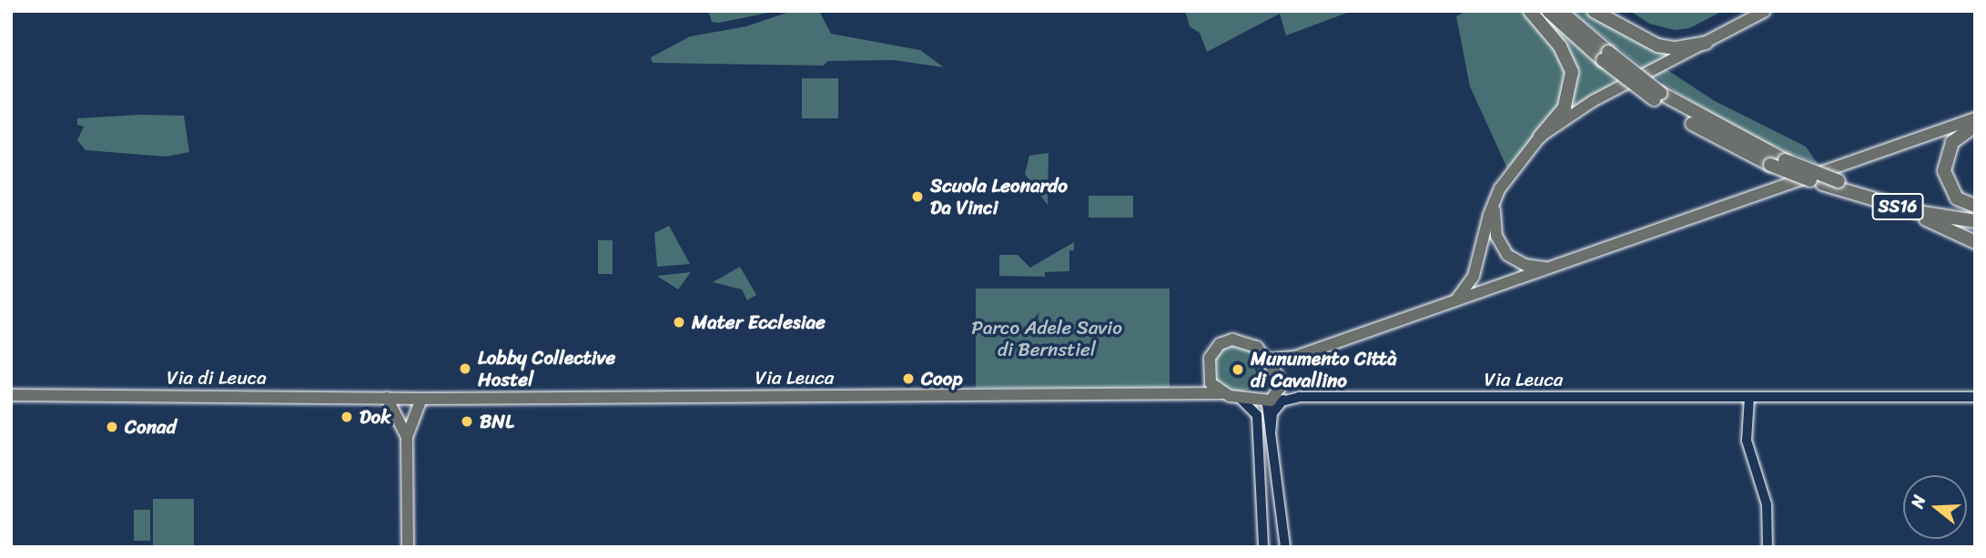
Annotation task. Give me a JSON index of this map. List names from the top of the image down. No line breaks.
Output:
{"streets":{"highway":["SS16"],"main road":["Via di Leuca","Via Leuca"]},"crossings":[["Via di Leuca","Via Leuca"]],"parks":["Parco Adele Savio di Bernstiel"],"places":["Scuola Leonardo Da Vinci","Mater Ecclesiae","Lobby Collective Hostel","Munumento Città di Cavallino","Coop","Dok","BNL","Conad"],"north":"left"}
